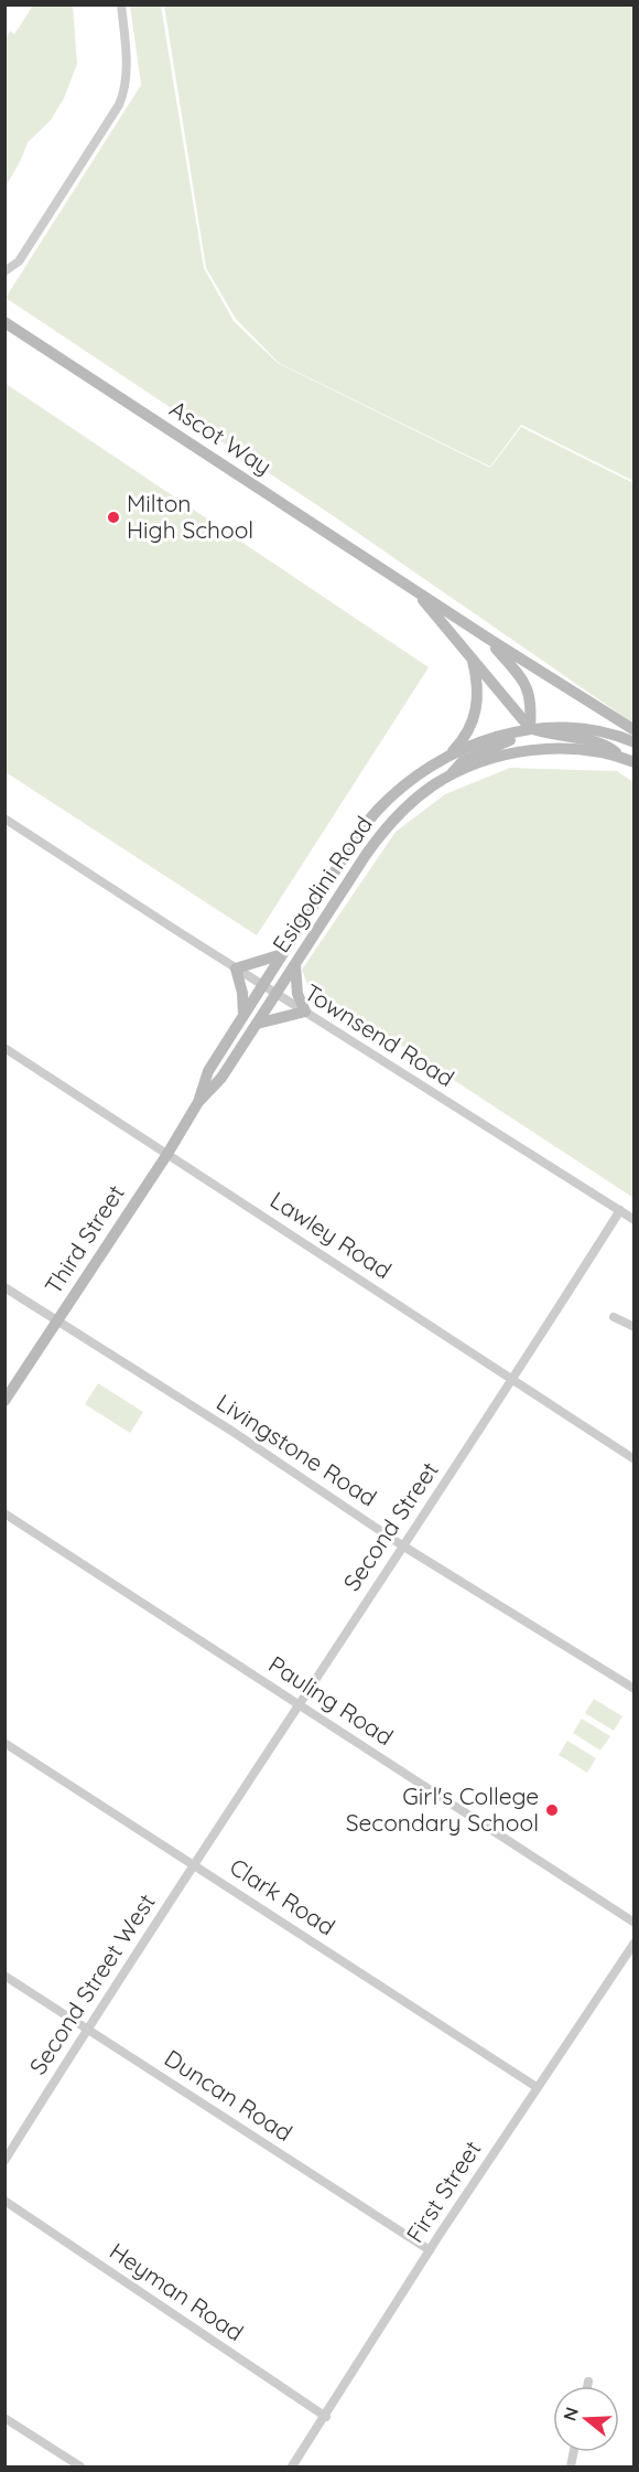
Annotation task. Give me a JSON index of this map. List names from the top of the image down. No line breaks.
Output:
{"streets":{"main road":["Ascot Way","Esigodini Road","Third Street"],"street":["Townsend Road","Lawley Road","Livingstone Road","Second Street","Pauling Road","Clark Road","Second Street West","Duncan Road","First Street","Heyman Road"]},"crossings":[["Esigodini Road","Townsend Road"],["Esigodini Road","Third Street"],["Townsend Road","Third Street"],["Townsend Road","Second Street"],["Lawley Road","Third Street"],["Lawley Road","Second Street"],["Third Street","Livingstone Road"],["Livingstone Road","Second Street"],["Second Street","Pauling Road"],["Second Street","Clark Road"],["Second Street","Second Street West"],["Clark Road","Second Street West"],["Clark Road","First Street"],["Second Street West","Duncan Road"],["Duncan Road","First Street"],["First Street","Heyman Road"]],"places":["Milton High School","Girl's College Secondary School"],"north":"left"}
